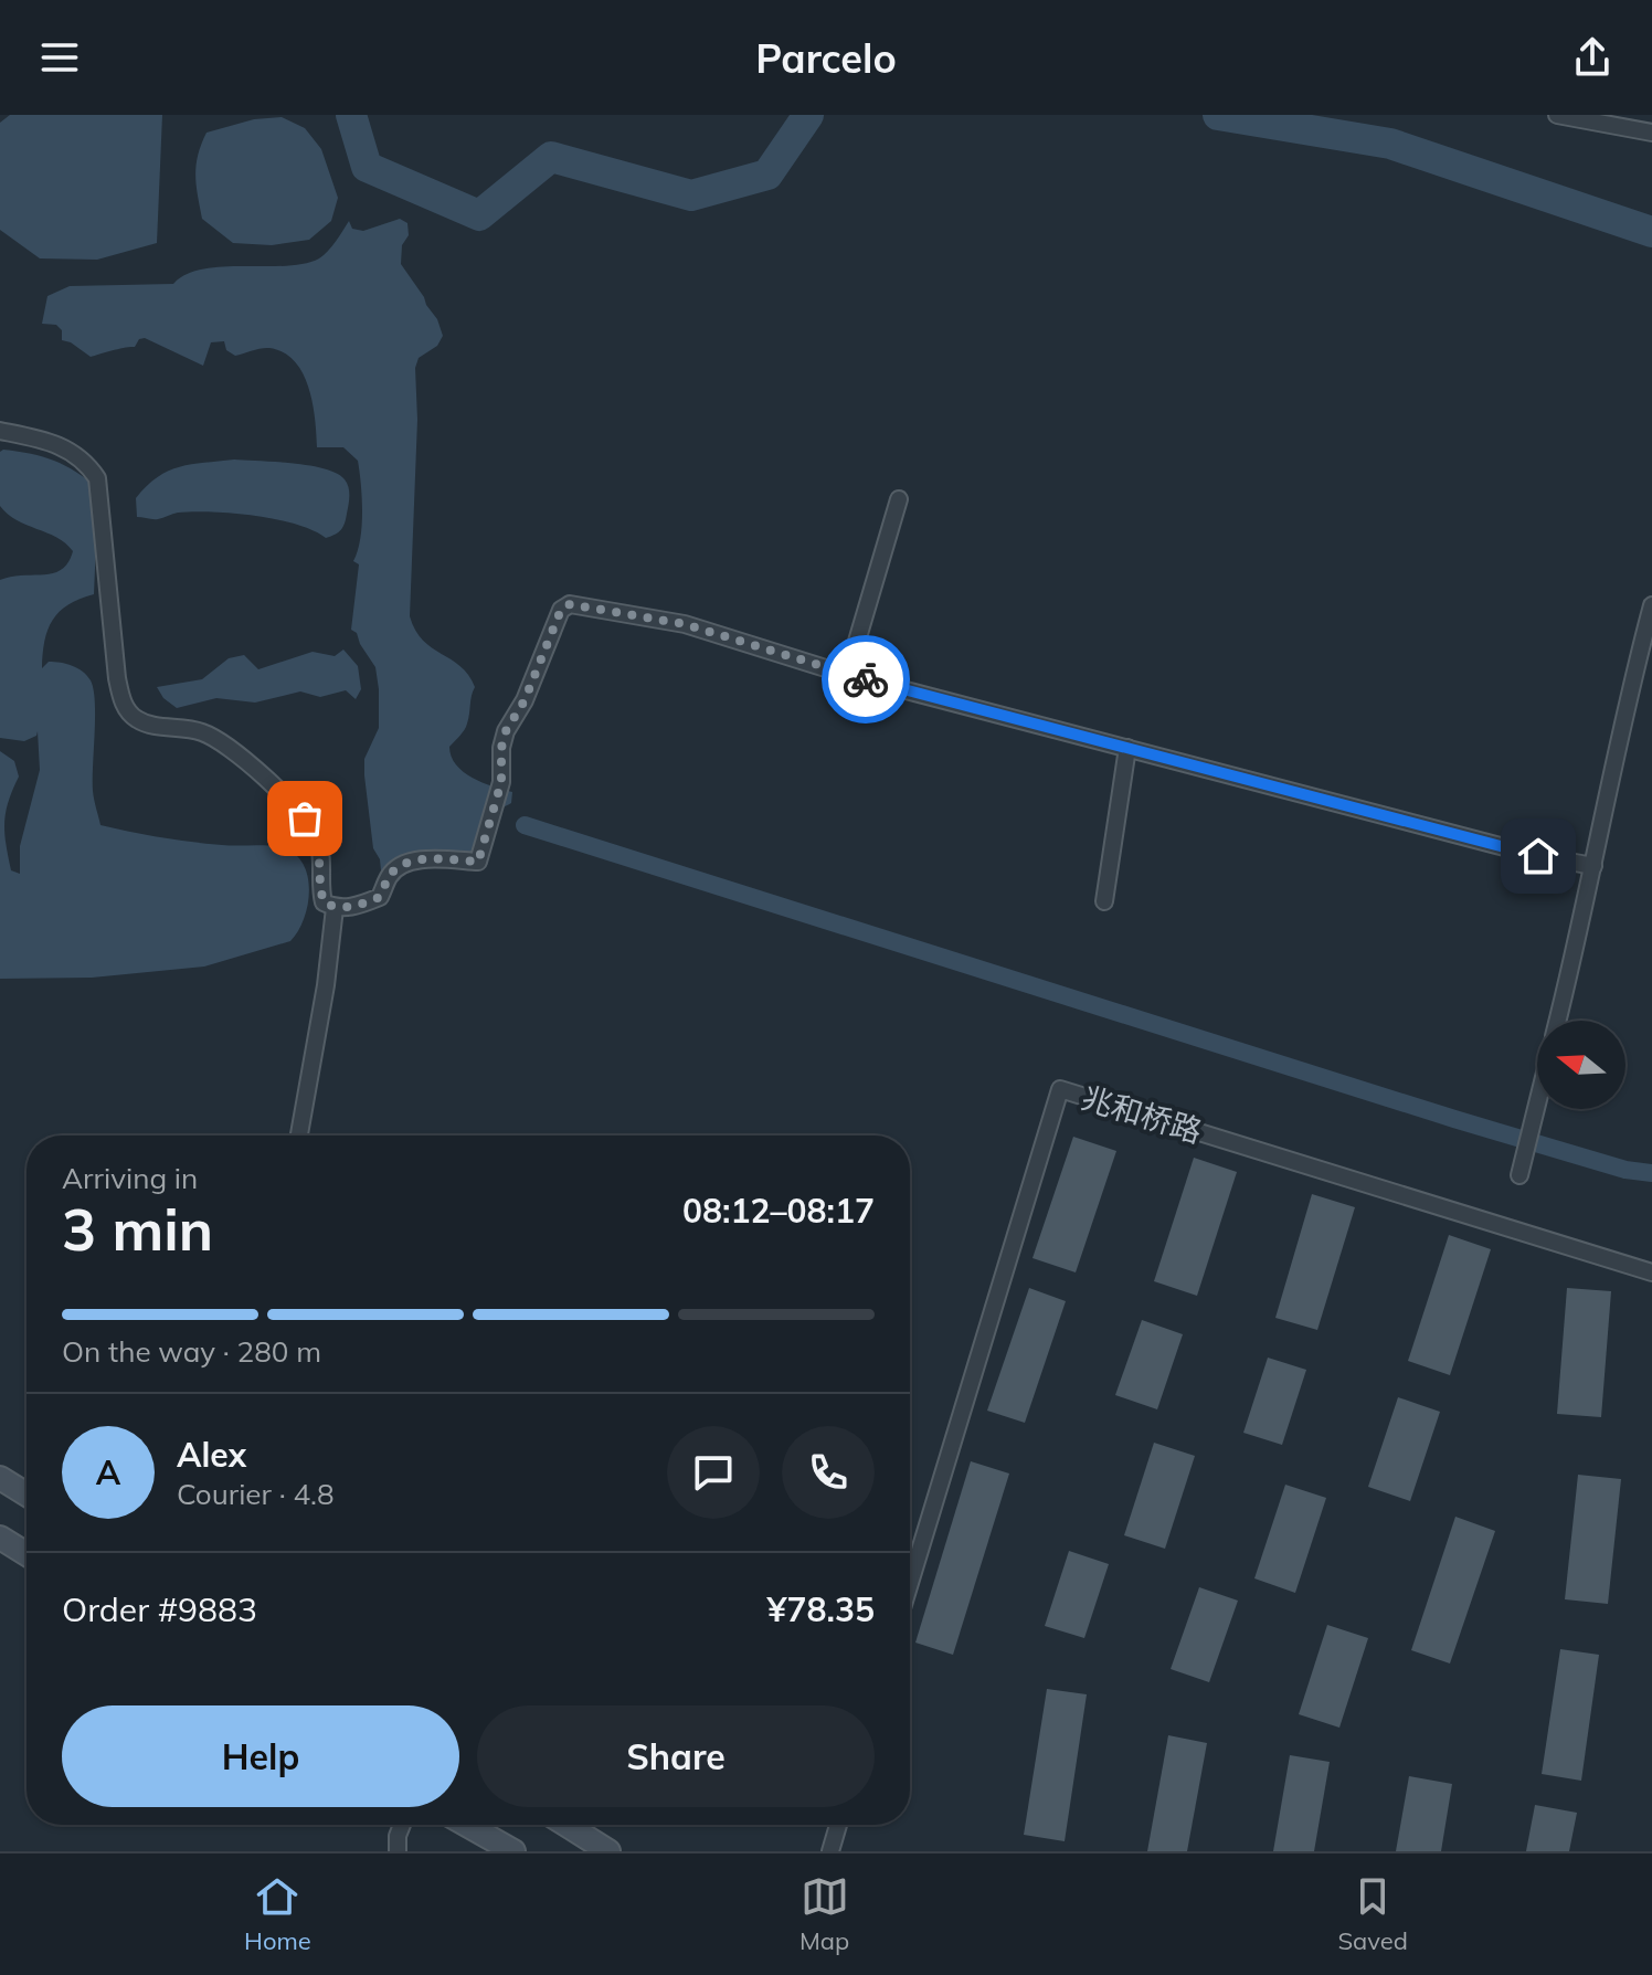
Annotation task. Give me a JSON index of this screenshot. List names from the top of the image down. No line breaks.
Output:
{"streets":{"street":["兆和桥路"]},"north":"left","page":{"header":"Parcelo","heading":["3 min","Arriving in","08:12–08:17"],"panel":["Alex","Courier · 4.8","Order #9883","¥78.35"],"bar":"On the way · 280 m","round":"A","buttons":["Help","Share"],"tabs":["Home","Map","Saved"]}}
